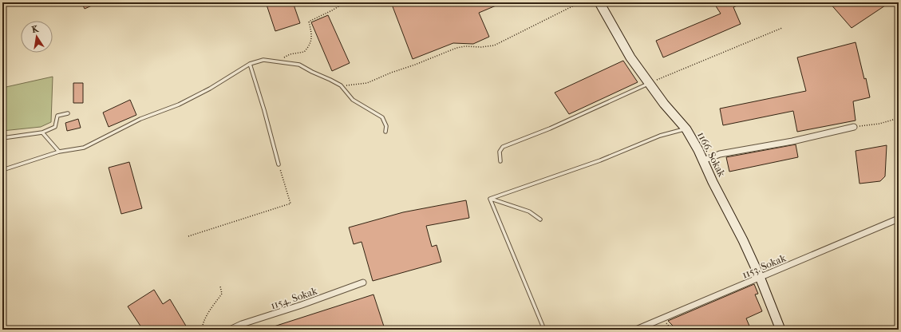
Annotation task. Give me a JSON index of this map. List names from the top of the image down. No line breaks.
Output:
{"streets":{"street":["1166. Sokak","1153. Sokak","1154. Sokak"]},"crossings":[["1166. Sokak","1153. Sokak"]],"north":"top"}
